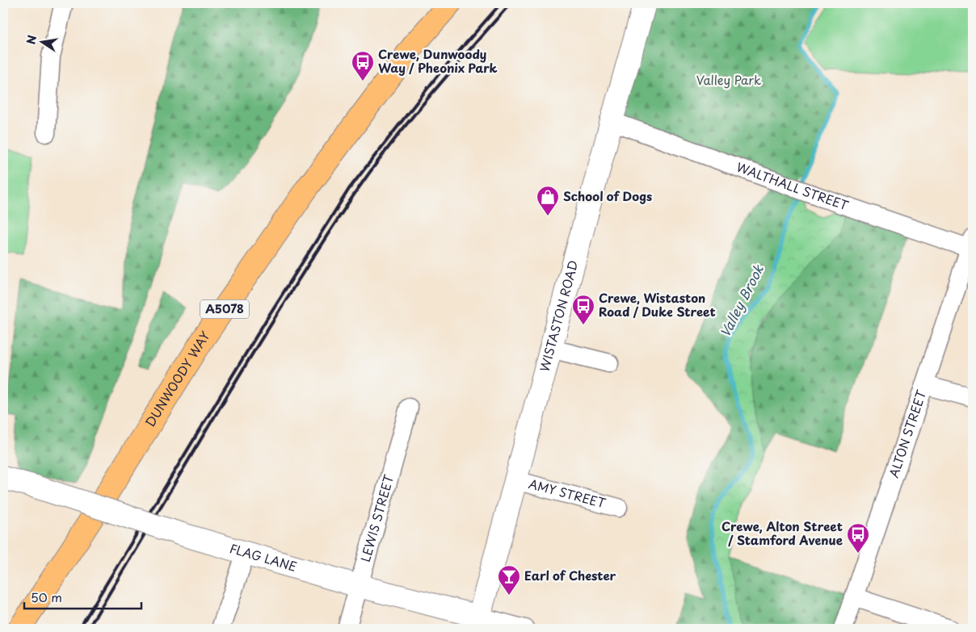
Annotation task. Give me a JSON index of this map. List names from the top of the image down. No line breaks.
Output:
{"streets":{"main road":["A5078","DUNWOODY WAY"],"street":["WALTHALL STREET","WISTASTON ROAD","ALTON STREET","AMY STREET","LEWIS STREET","FLAG LANE"]},"crossings":[["WALTHALL STREET","WISTASTON ROAD"],["WALTHALL STREET","ALTON STREET"],["WISTASTON ROAD","AMY STREET"],["WISTASTON ROAD","FLAG LANE"],["LEWIS STREET","FLAG LANE"]],"water":["Valley Brook"],"parks":["Valley Park"],"places":{"bus stop":["Crewe, Dunwoody Way / Pheonix Park","Crewe, Wistaston Road / Duke Street","Crewe, Alton Street / Stamford Avenue"],"shop":["School of Dogs"],"bar":["Earl of Chester"]},"scale_bar":"50 m","north":"left"}
